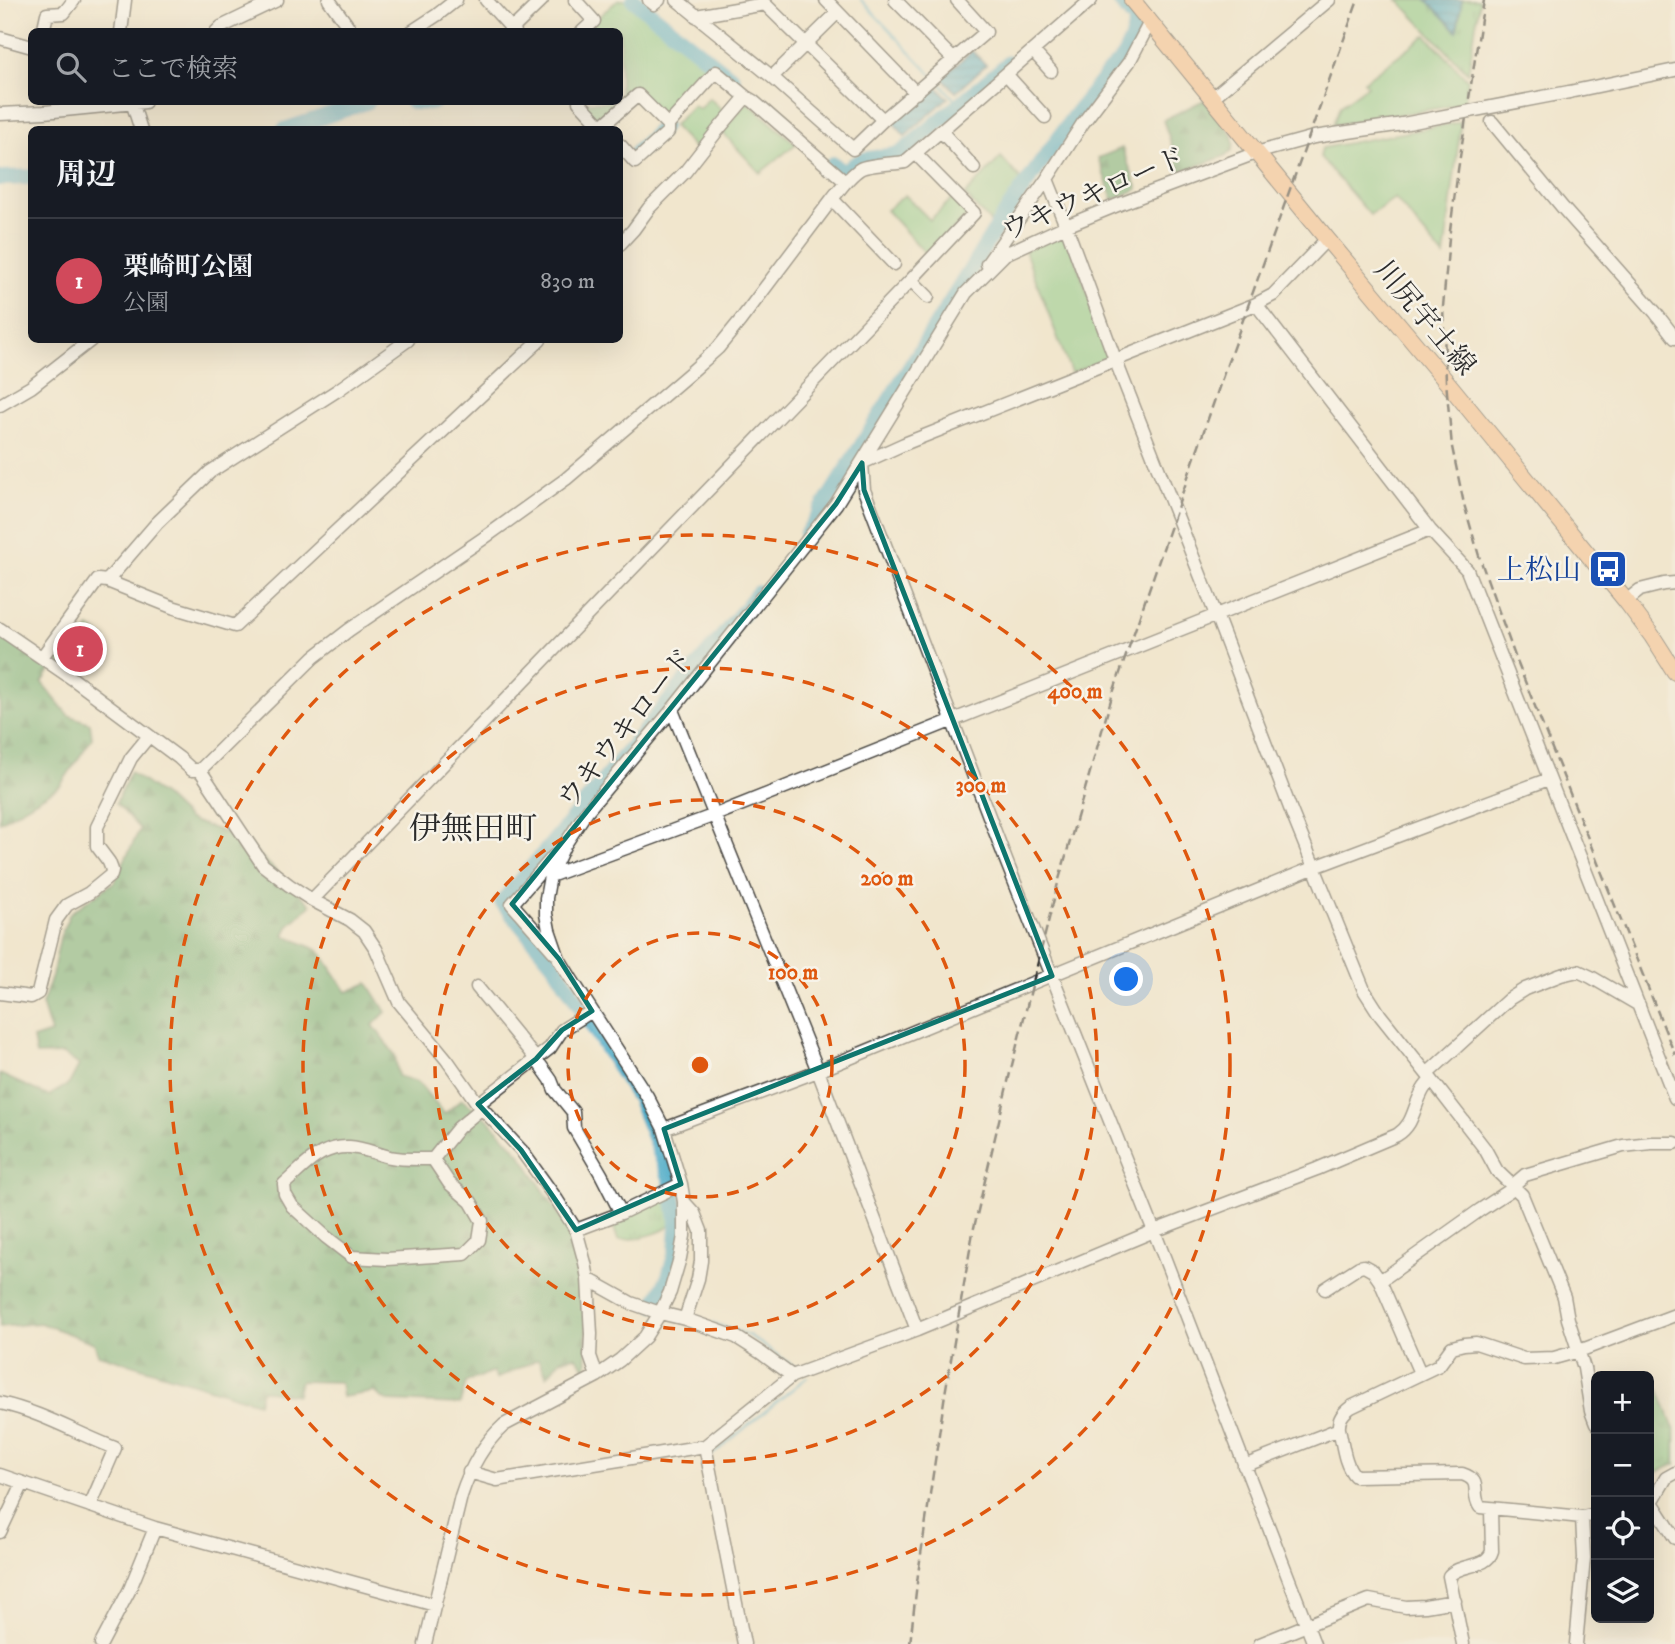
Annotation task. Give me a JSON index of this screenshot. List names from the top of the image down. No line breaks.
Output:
{"streets":{"main road":["川尻宇土線"],"street":["ウキウキロード"]},"crossings":[["ウキウキロード","川尻宇土線"]],"districts":["伊無田町"],"places":{"bus stop":["上松山"]},"page":{"search":"ここで検索","heading":"周辺","list":[{"mark":"1","name":"栗崎町公園","note":"公園","value":"830 m"}],"pins":"1","map_buttons":["+","−"]},"rings":["400 m","300 m","200 m","100 m"]}
